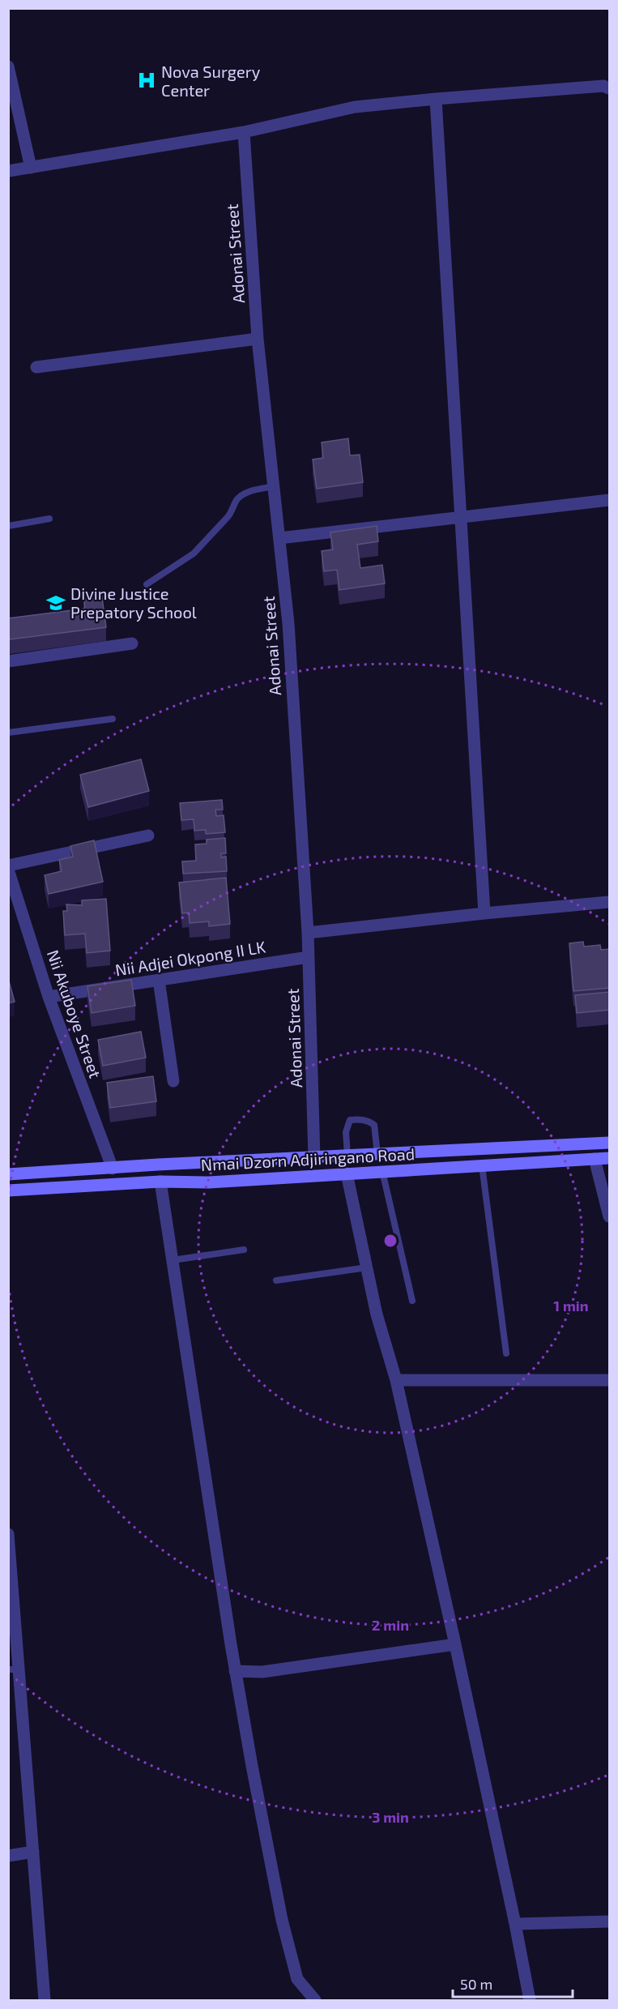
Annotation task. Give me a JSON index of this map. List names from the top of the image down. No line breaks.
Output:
{"streets":{"main road":["Nmai Dzorn Adjiringano Road"],"street":["Adonai Street","Nii Adjei Okpong II LK","Nii Akuboye Street"]},"crossings":[["Adonai Street","Nii Adjei Okpong II LK"],["Adonai Street","Nmai Dzorn Adjiringano Road"],["Nii Adjei Okpong II LK","Nii Akuboye Street"],["Nii Akuboye Street","Nmai Dzorn Adjiringano Road"]],"places":{"hospital":["Nova Surgery Center"],"school or university":["Divine Justice Prepatory School"]},"scale_bar":"50 m","rings":["1 min","2 min","3 min"]}
